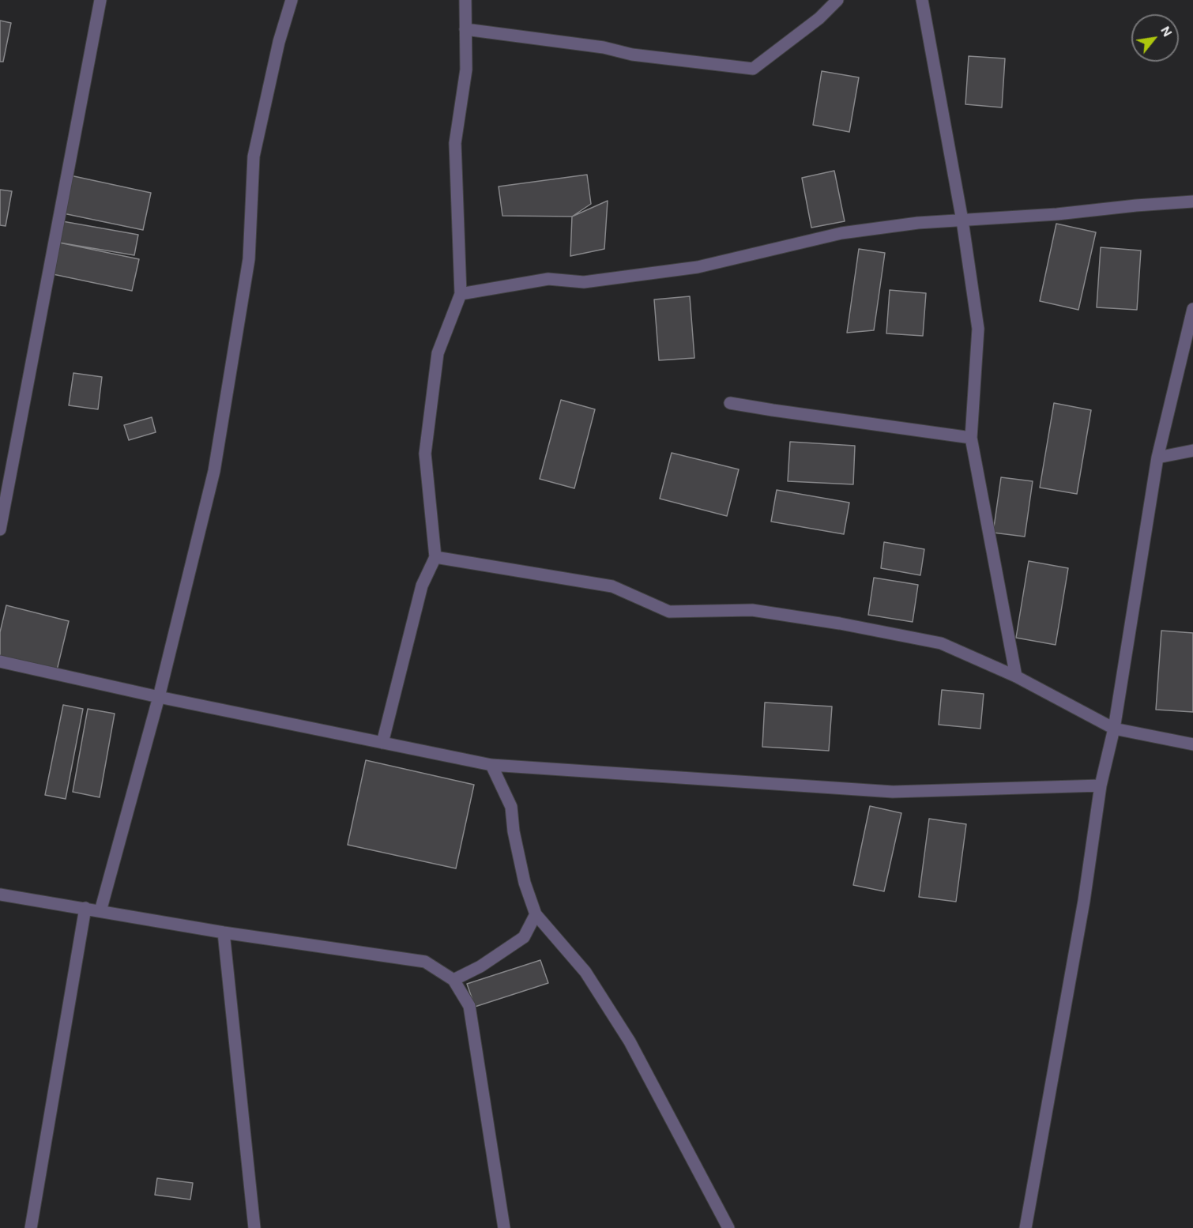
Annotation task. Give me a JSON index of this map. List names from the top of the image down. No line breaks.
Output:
{"north":"top right"}
